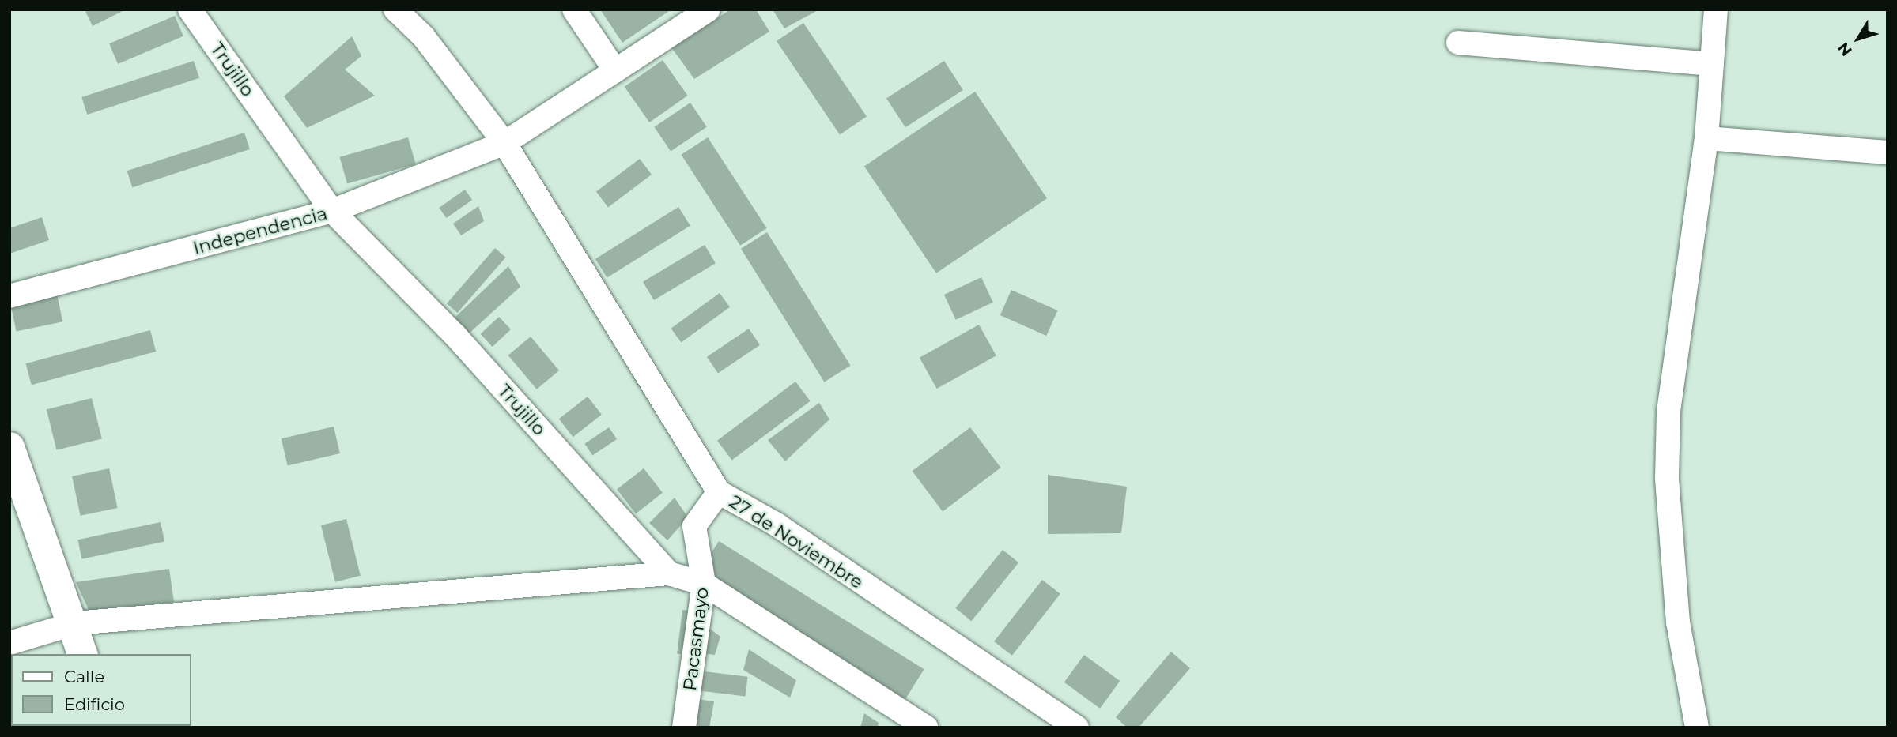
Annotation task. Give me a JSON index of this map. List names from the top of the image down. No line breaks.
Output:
{"streets":{"street":["Trujillo","Independencia","27 de Noviembre","Pacasmayo"]},"crossings":[["Trujillo","Independencia"],["Independencia","27 de Noviembre"],["27 de Noviembre","Pacasmayo"]],"legend":["Calle","Edificio"],"north":"bottom left"}
